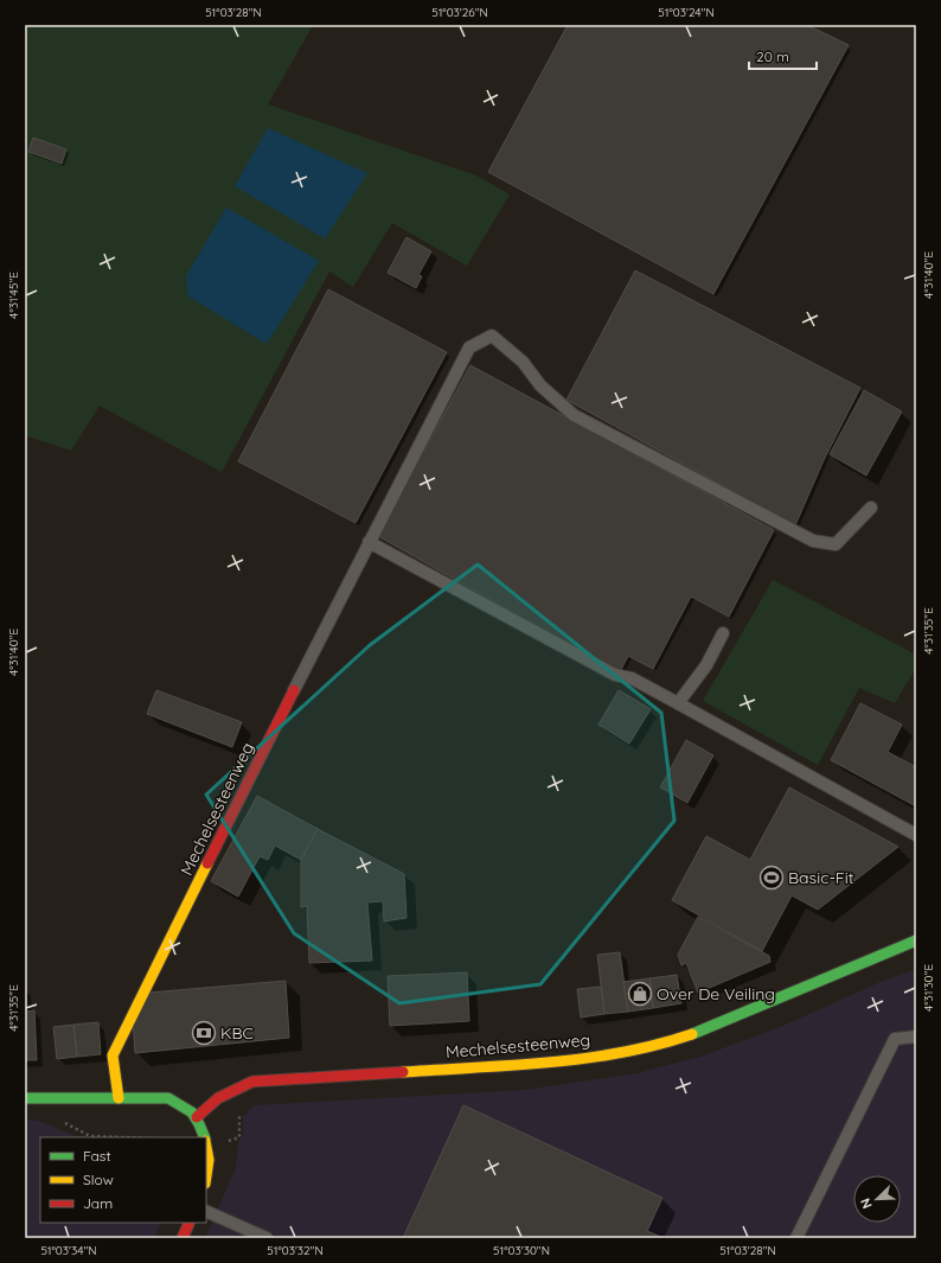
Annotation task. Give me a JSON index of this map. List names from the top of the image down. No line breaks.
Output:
{"streets":{"street":["Mechelsesteenweg"]},"places":{"sports":["Basic-Fit"],"shop":["Over De Veiling"],"bank":["KBC"]},"legend":["Fast","Slow","Jam"],"scale_bar":"20 m","north":"bottom left","coordinates":["51°03'28\"N","51°03'26\"N","51°03'24\"N","4°31'40\"E","4°31'45\"E","4°31'35\"E","4°31'30\"E","51°03'34\"N","51°03'32\"N","51°03'30\"N"]}
